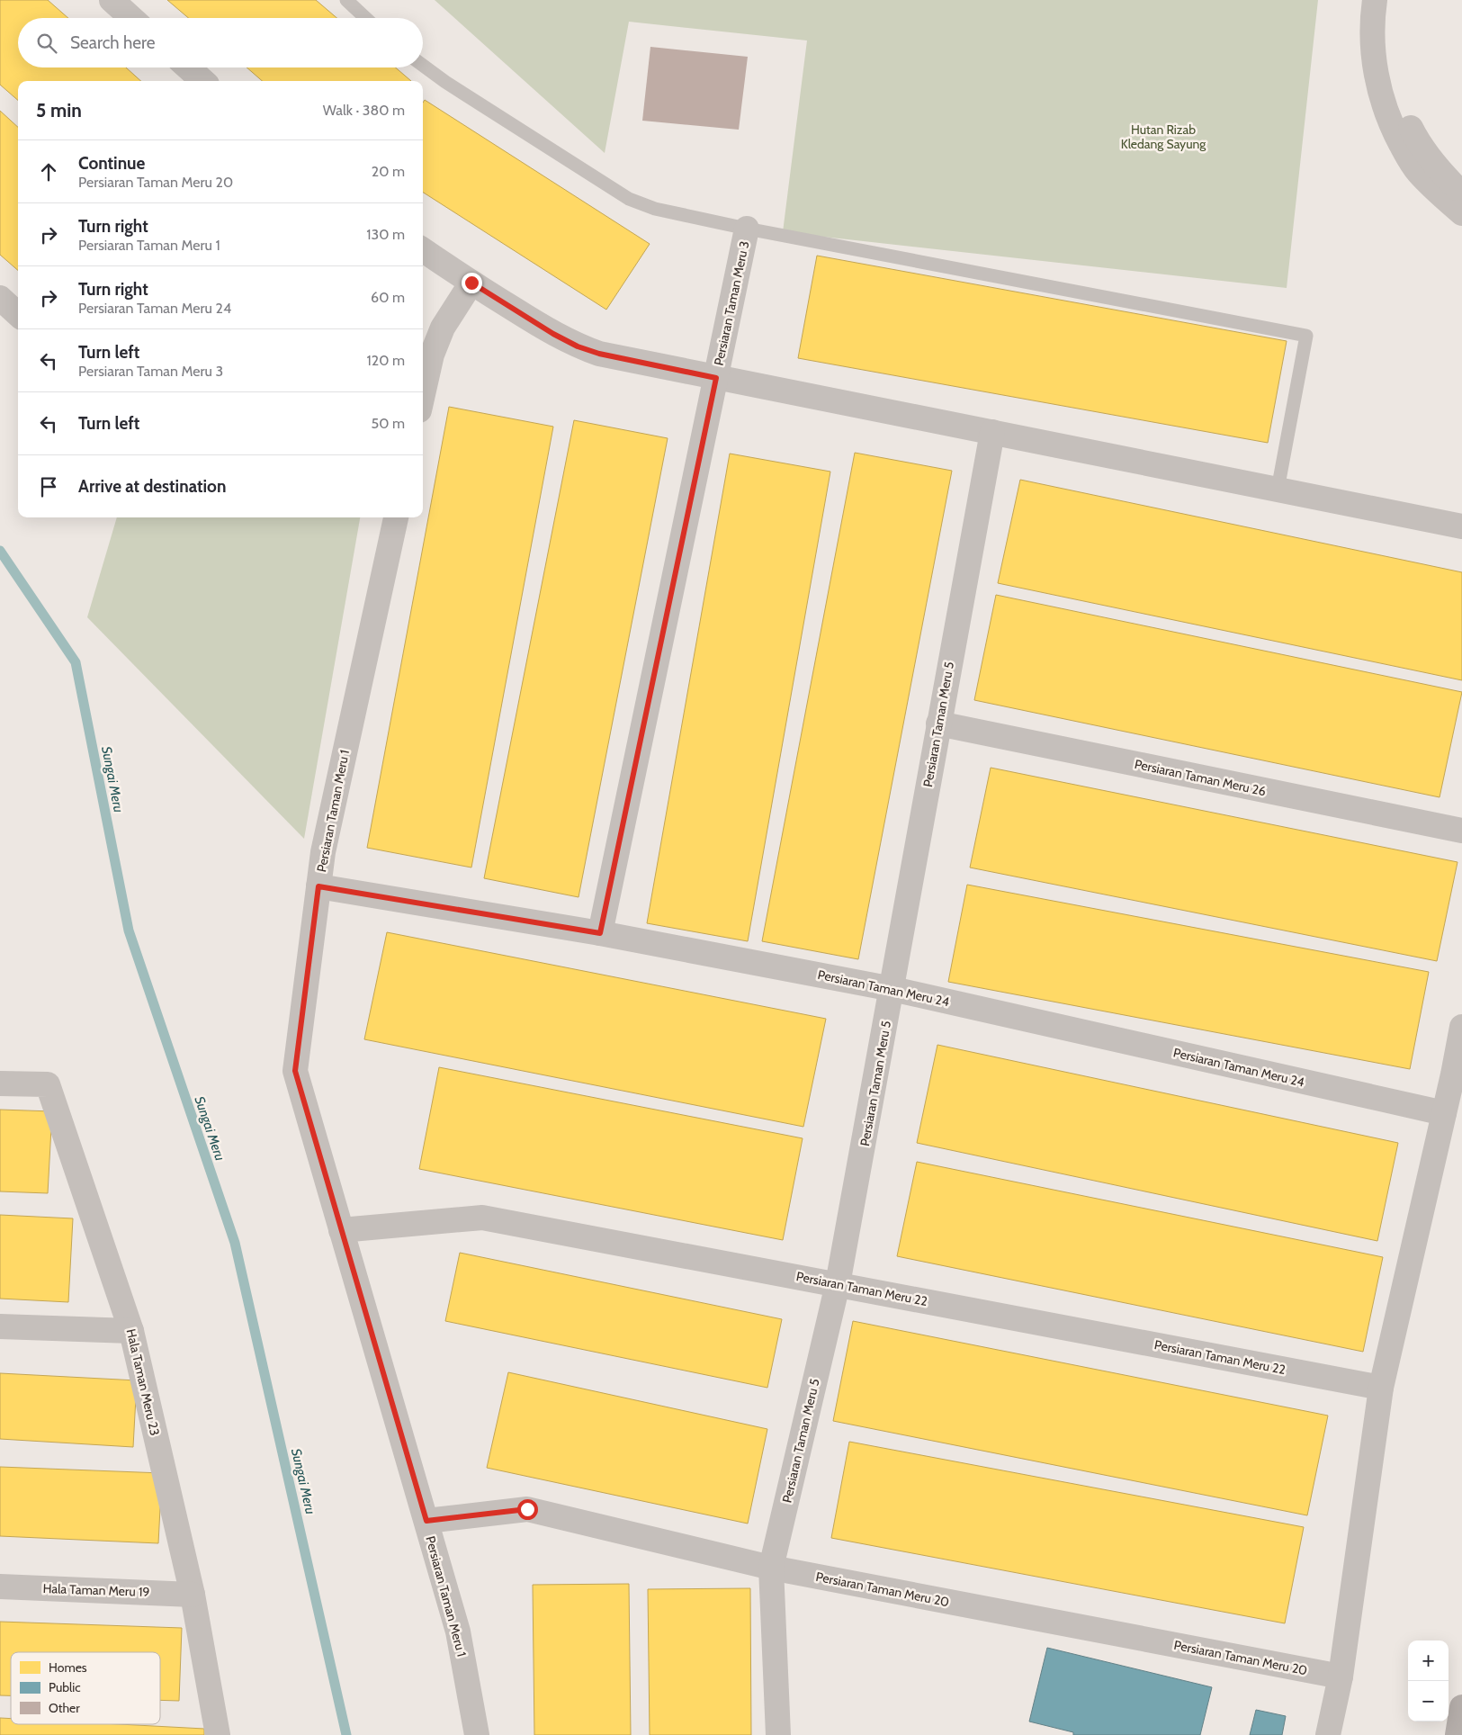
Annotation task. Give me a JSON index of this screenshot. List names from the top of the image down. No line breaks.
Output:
{"streets":{"street":["Persiaran Taman Meru 3","Persiaran Taman Meru 5","Persiaran Taman Meru 26","Persiaran Taman Meru 1","Persiaran Taman Meru 24","Persiaran Taman Meru 22","Hala Taman Meru 23","Persiaran Taman Meru 20","Hala Taman Meru 19"]},"crossings":[["Persiaran Taman Meru 3","Persiaran Taman Meru 24"],["Persiaran Taman Meru 5","Persiaran Taman Meru 26"],["Persiaran Taman Meru 5","Persiaran Taman Meru 24"],["Persiaran Taman Meru 5","Persiaran Taman Meru 22"],["Persiaran Taman Meru 5","Persiaran Taman Meru 20"],["Persiaran Taman Meru 1","Persiaran Taman Meru 24"],["Persiaran Taman Meru 1","Persiaran Taman Meru 22"],["Persiaran Taman Meru 1","Persiaran Taman Meru 20"],["Hala Taman Meru 23","Hala Taman Meru 19"]],"water":["Sungai Meru"],"parks":["Hutan Rizab Kledang Sayung"],"legend":["Homes","Public","Other"],"page":{"search":"Search here","heading":["5 min","Walk · 380 m"],"list":[["Continue","Persiaran Taman Meru 20","20 m"],["Turn right","Persiaran Taman Meru 1","130 m"],["Turn right","Persiaran Taman Meru 24","60 m"],["Turn left","Persiaran Taman Meru 3","120 m"],["Turn left","50 m"],"Arrive at destination"],"map_buttons":["+","−"]}}
